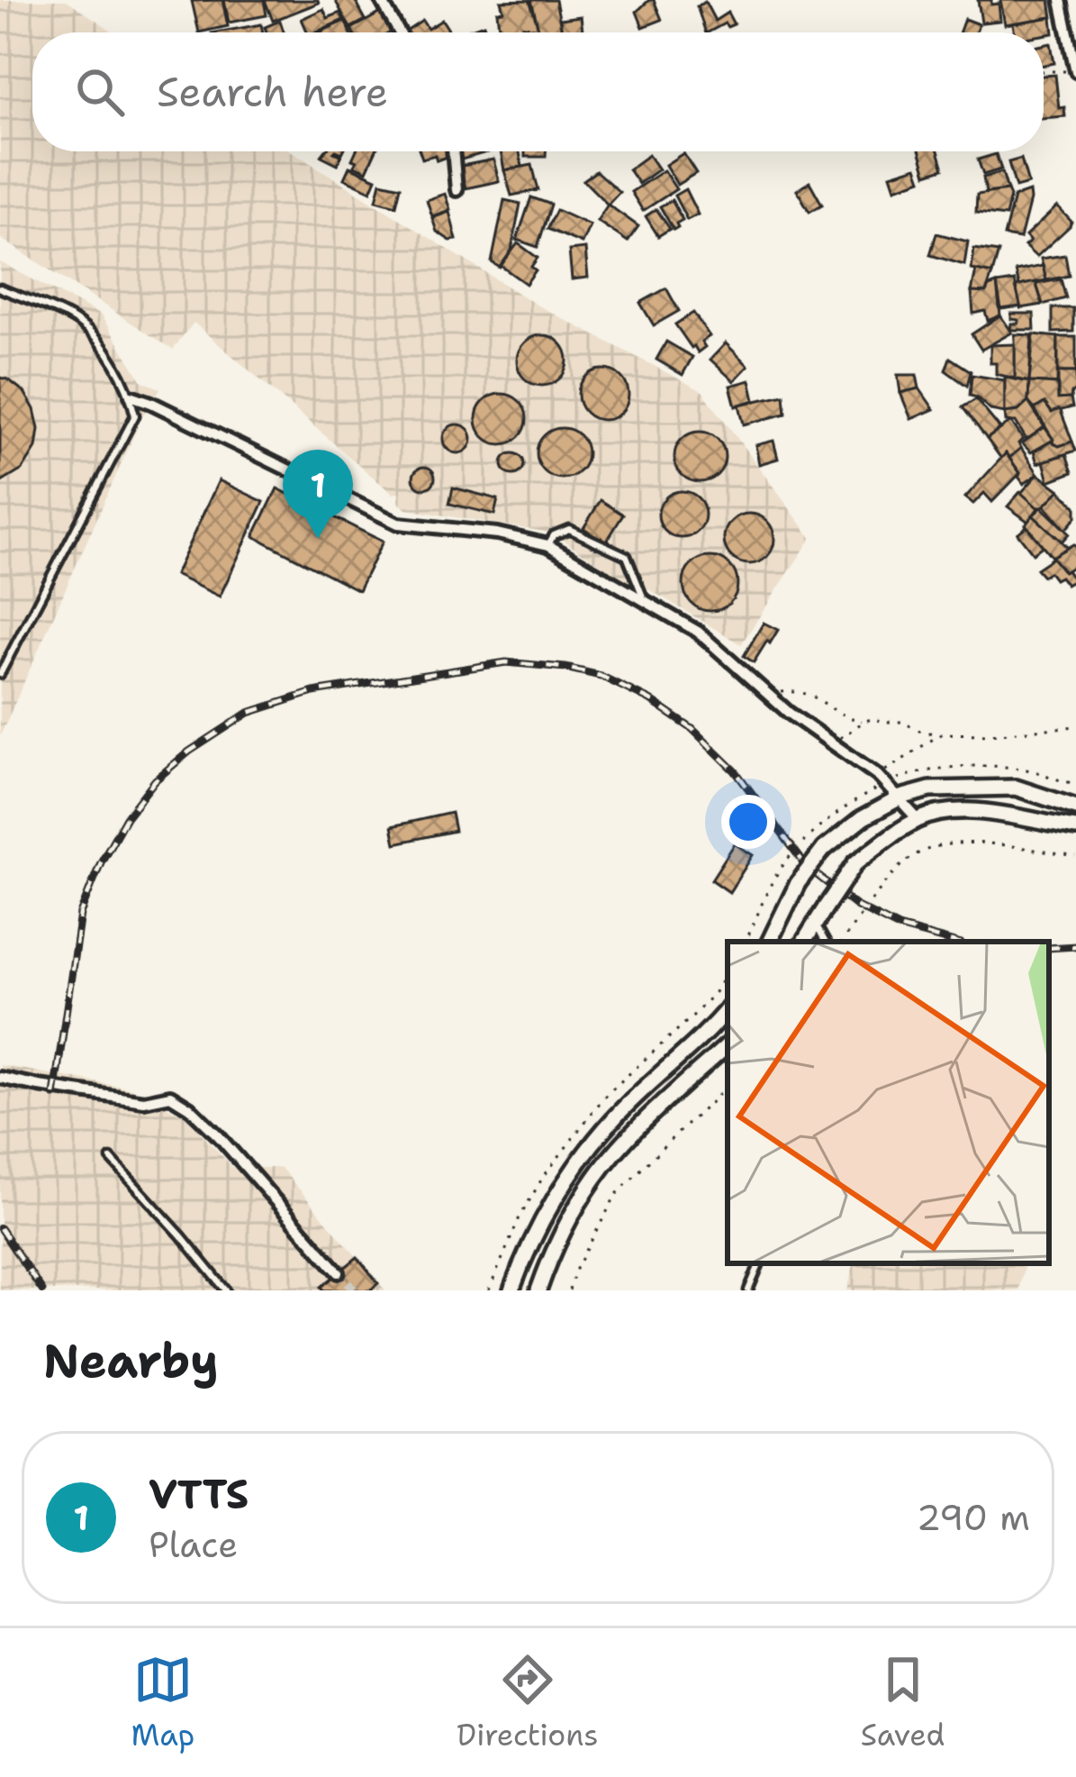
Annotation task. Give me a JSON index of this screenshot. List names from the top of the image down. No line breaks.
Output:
{"page":{"search":"Search here","pins":"1","heading":"Nearby","list":[{"mark":"1","name":"VTTS","note":"Place","value":"290 m"}],"nav":["Map","Directions","Saved"]}}
